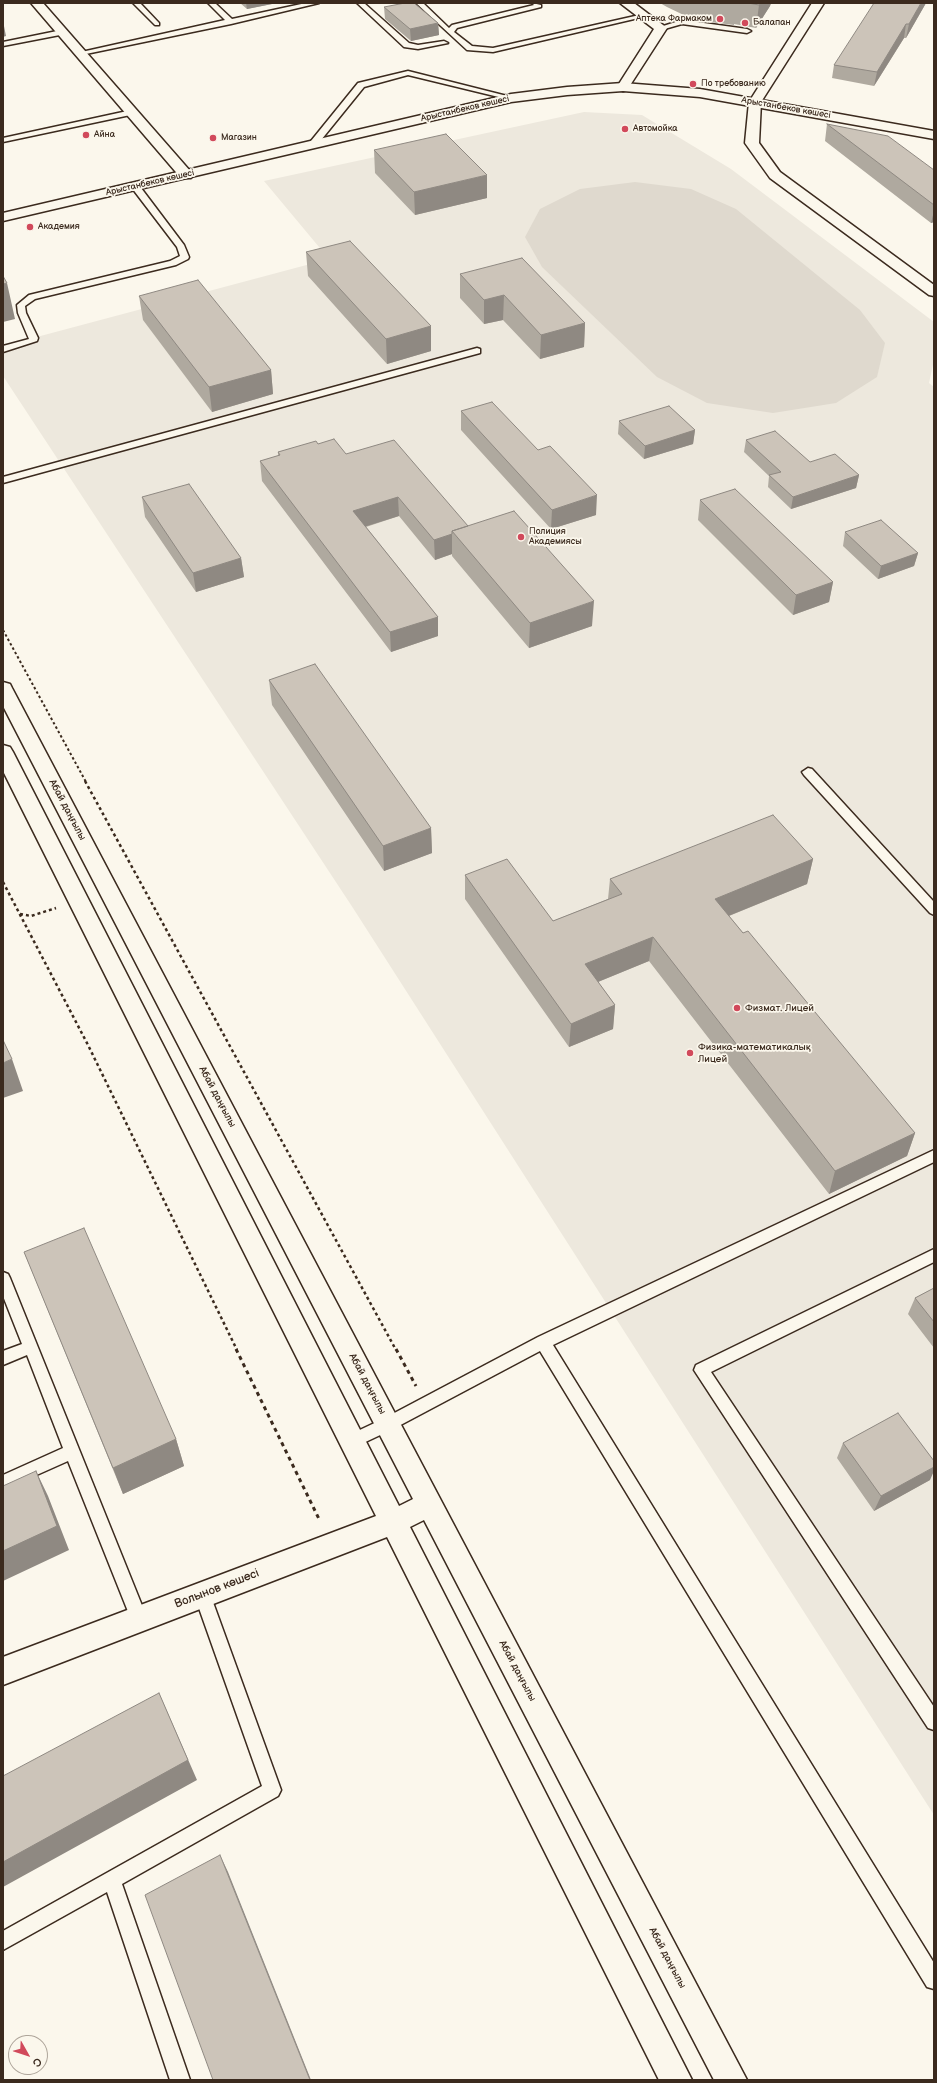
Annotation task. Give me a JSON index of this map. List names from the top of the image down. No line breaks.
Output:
{"streets":{"street":["Арыстанбеков көшесі","Абай даңғылы","Волынов көшесі"]},"crossings":[["Абай даңғылы","Волынов көшесі"]],"places":["Аптека Фармаком","Балапан","По требованию","Автомойка","Айна","Магазин","Академия","Полиция Академиясы","Физмат. Лицей","Физика-математикалық Лицей"],"north":"bottom right"}
